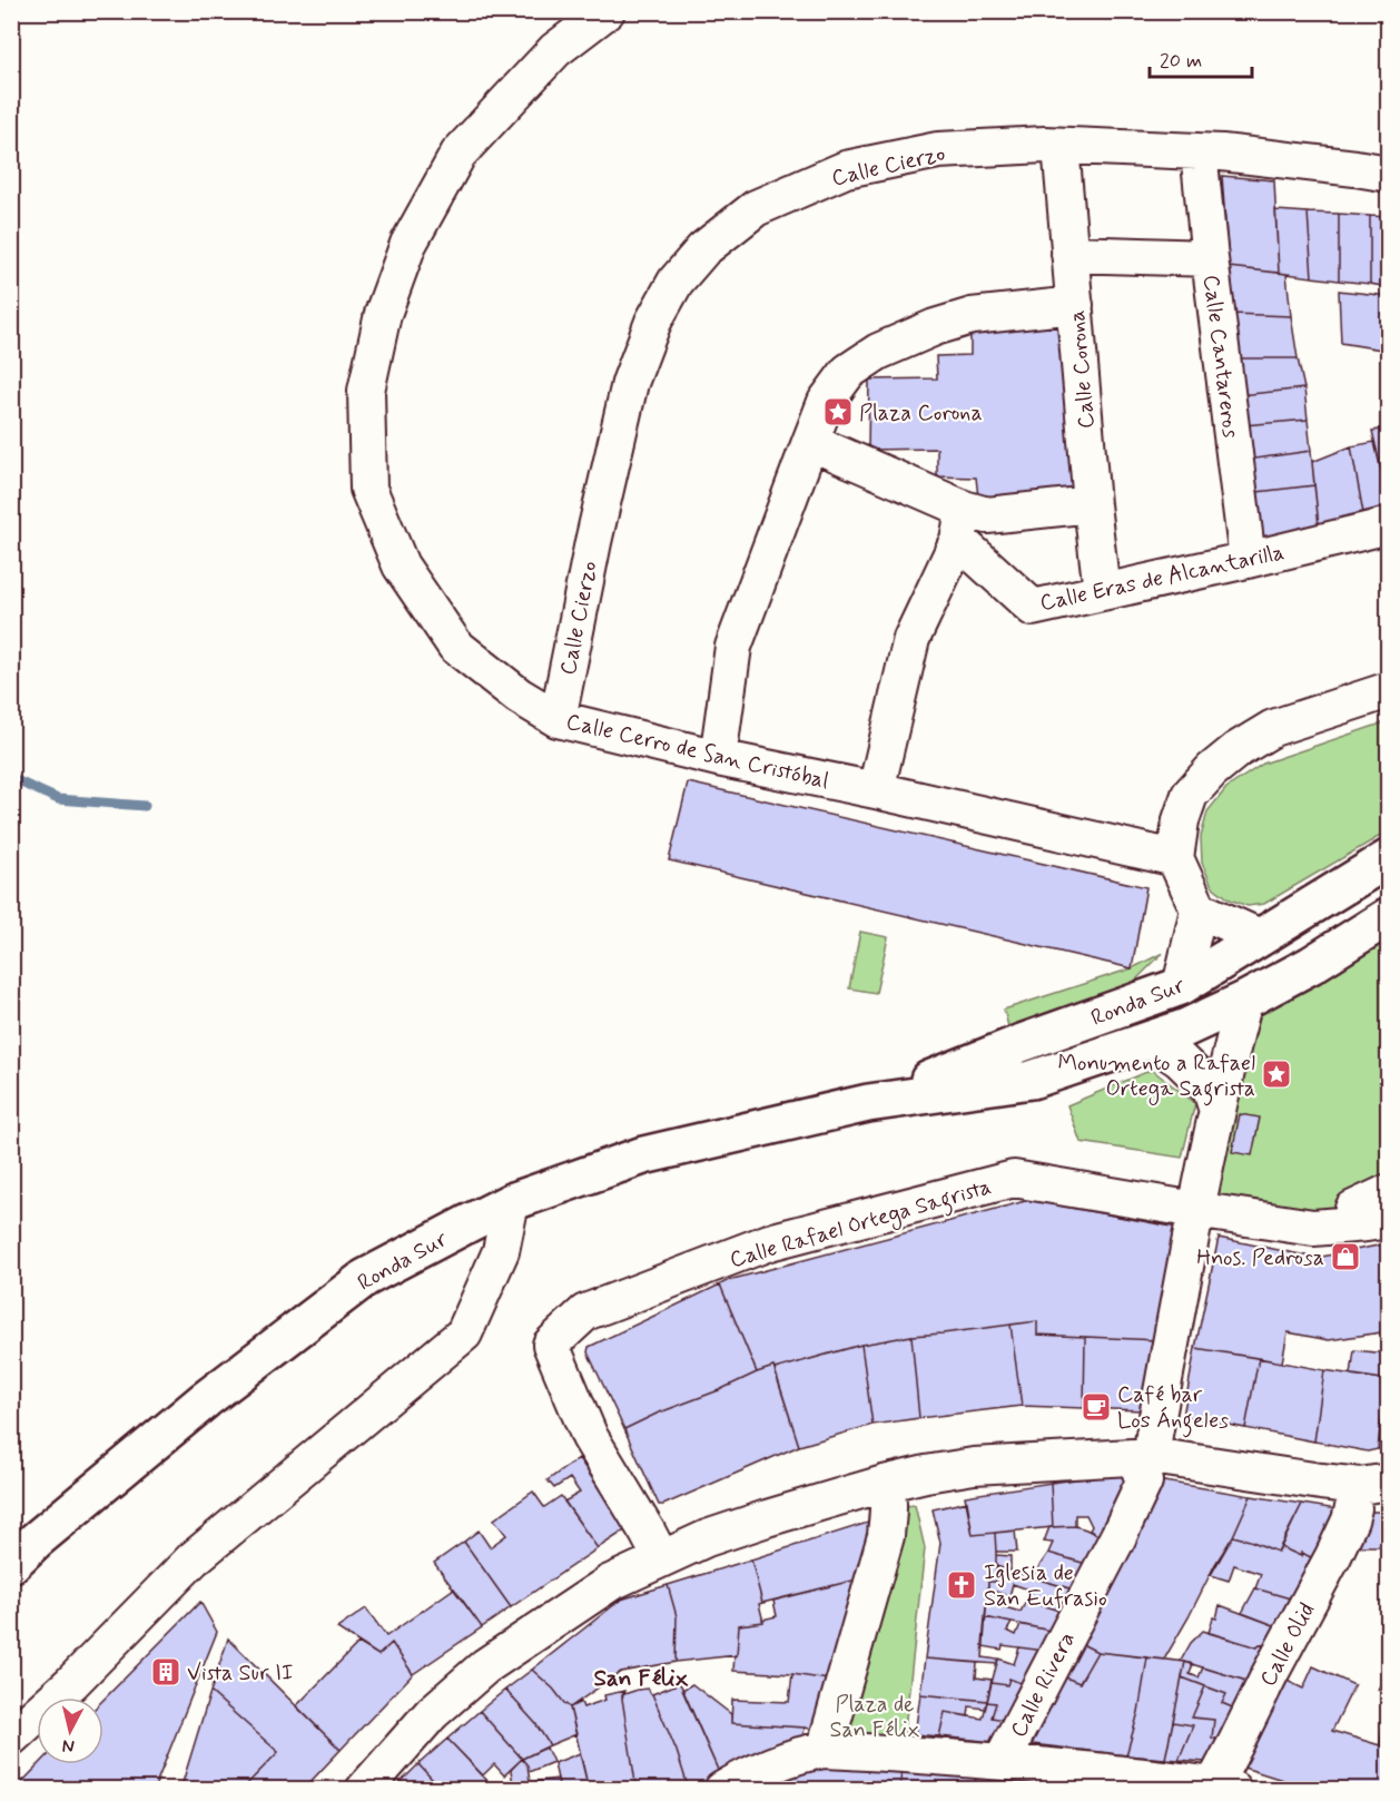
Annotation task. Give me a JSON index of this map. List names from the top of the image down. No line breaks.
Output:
{"streets":{"main road":["Ronda Sur"],"street":["Calle Cierzo","Calle Cantareros","Calle Corona","Calle Eras de Alcantarilla","Calle Cerro de San Cristóbal","Calle Rafael Ortega Sagrista","Calle Olid","Calle Rivera"]},"crossings":[["Calle Cierzo","Calle Cantareros"],["Calle Cierzo","Calle Corona"],["Calle Cierzo","Calle Cerro de San Cristóbal"],["Calle Cantareros","Calle Eras de Alcantarilla"],["Calle Corona","Calle Eras de Alcantarilla"],["Ronda Sur","Calle Rivera"],["Calle Rafael Ortega Sagrista","Calle Rivera"]],"districts":["San Félix"],"parks":["Plaza de San Félix"],"places":{"place":["Plaza Corona","Monumento a Rafael Ortega Sagrista"],"shop":["Hnos. Pedrosa"],"cafe":["Café bar Los Ángeles"],"church":["Iglesia de San Eufrasio"],"building":["Vista Sur II"]},"scale_bar":"20 m","north":"bottom"}
